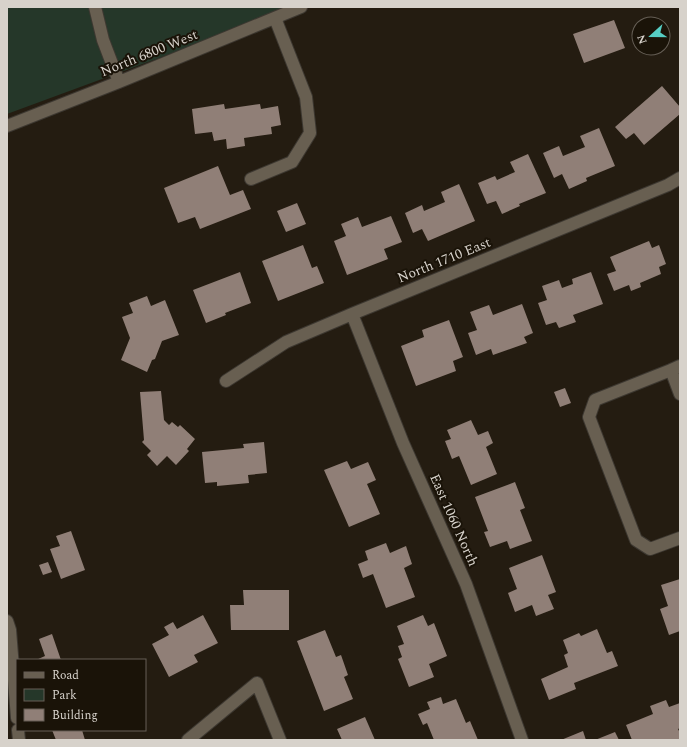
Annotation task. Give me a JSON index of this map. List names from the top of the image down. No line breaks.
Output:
{"streets":{"street":["North 6800 West","North 1710 East","East 1060 North"]},"crossings":[["North 1710 East","East 1060 North"]],"legend":["Road","Park","Building"],"north":"left"}
